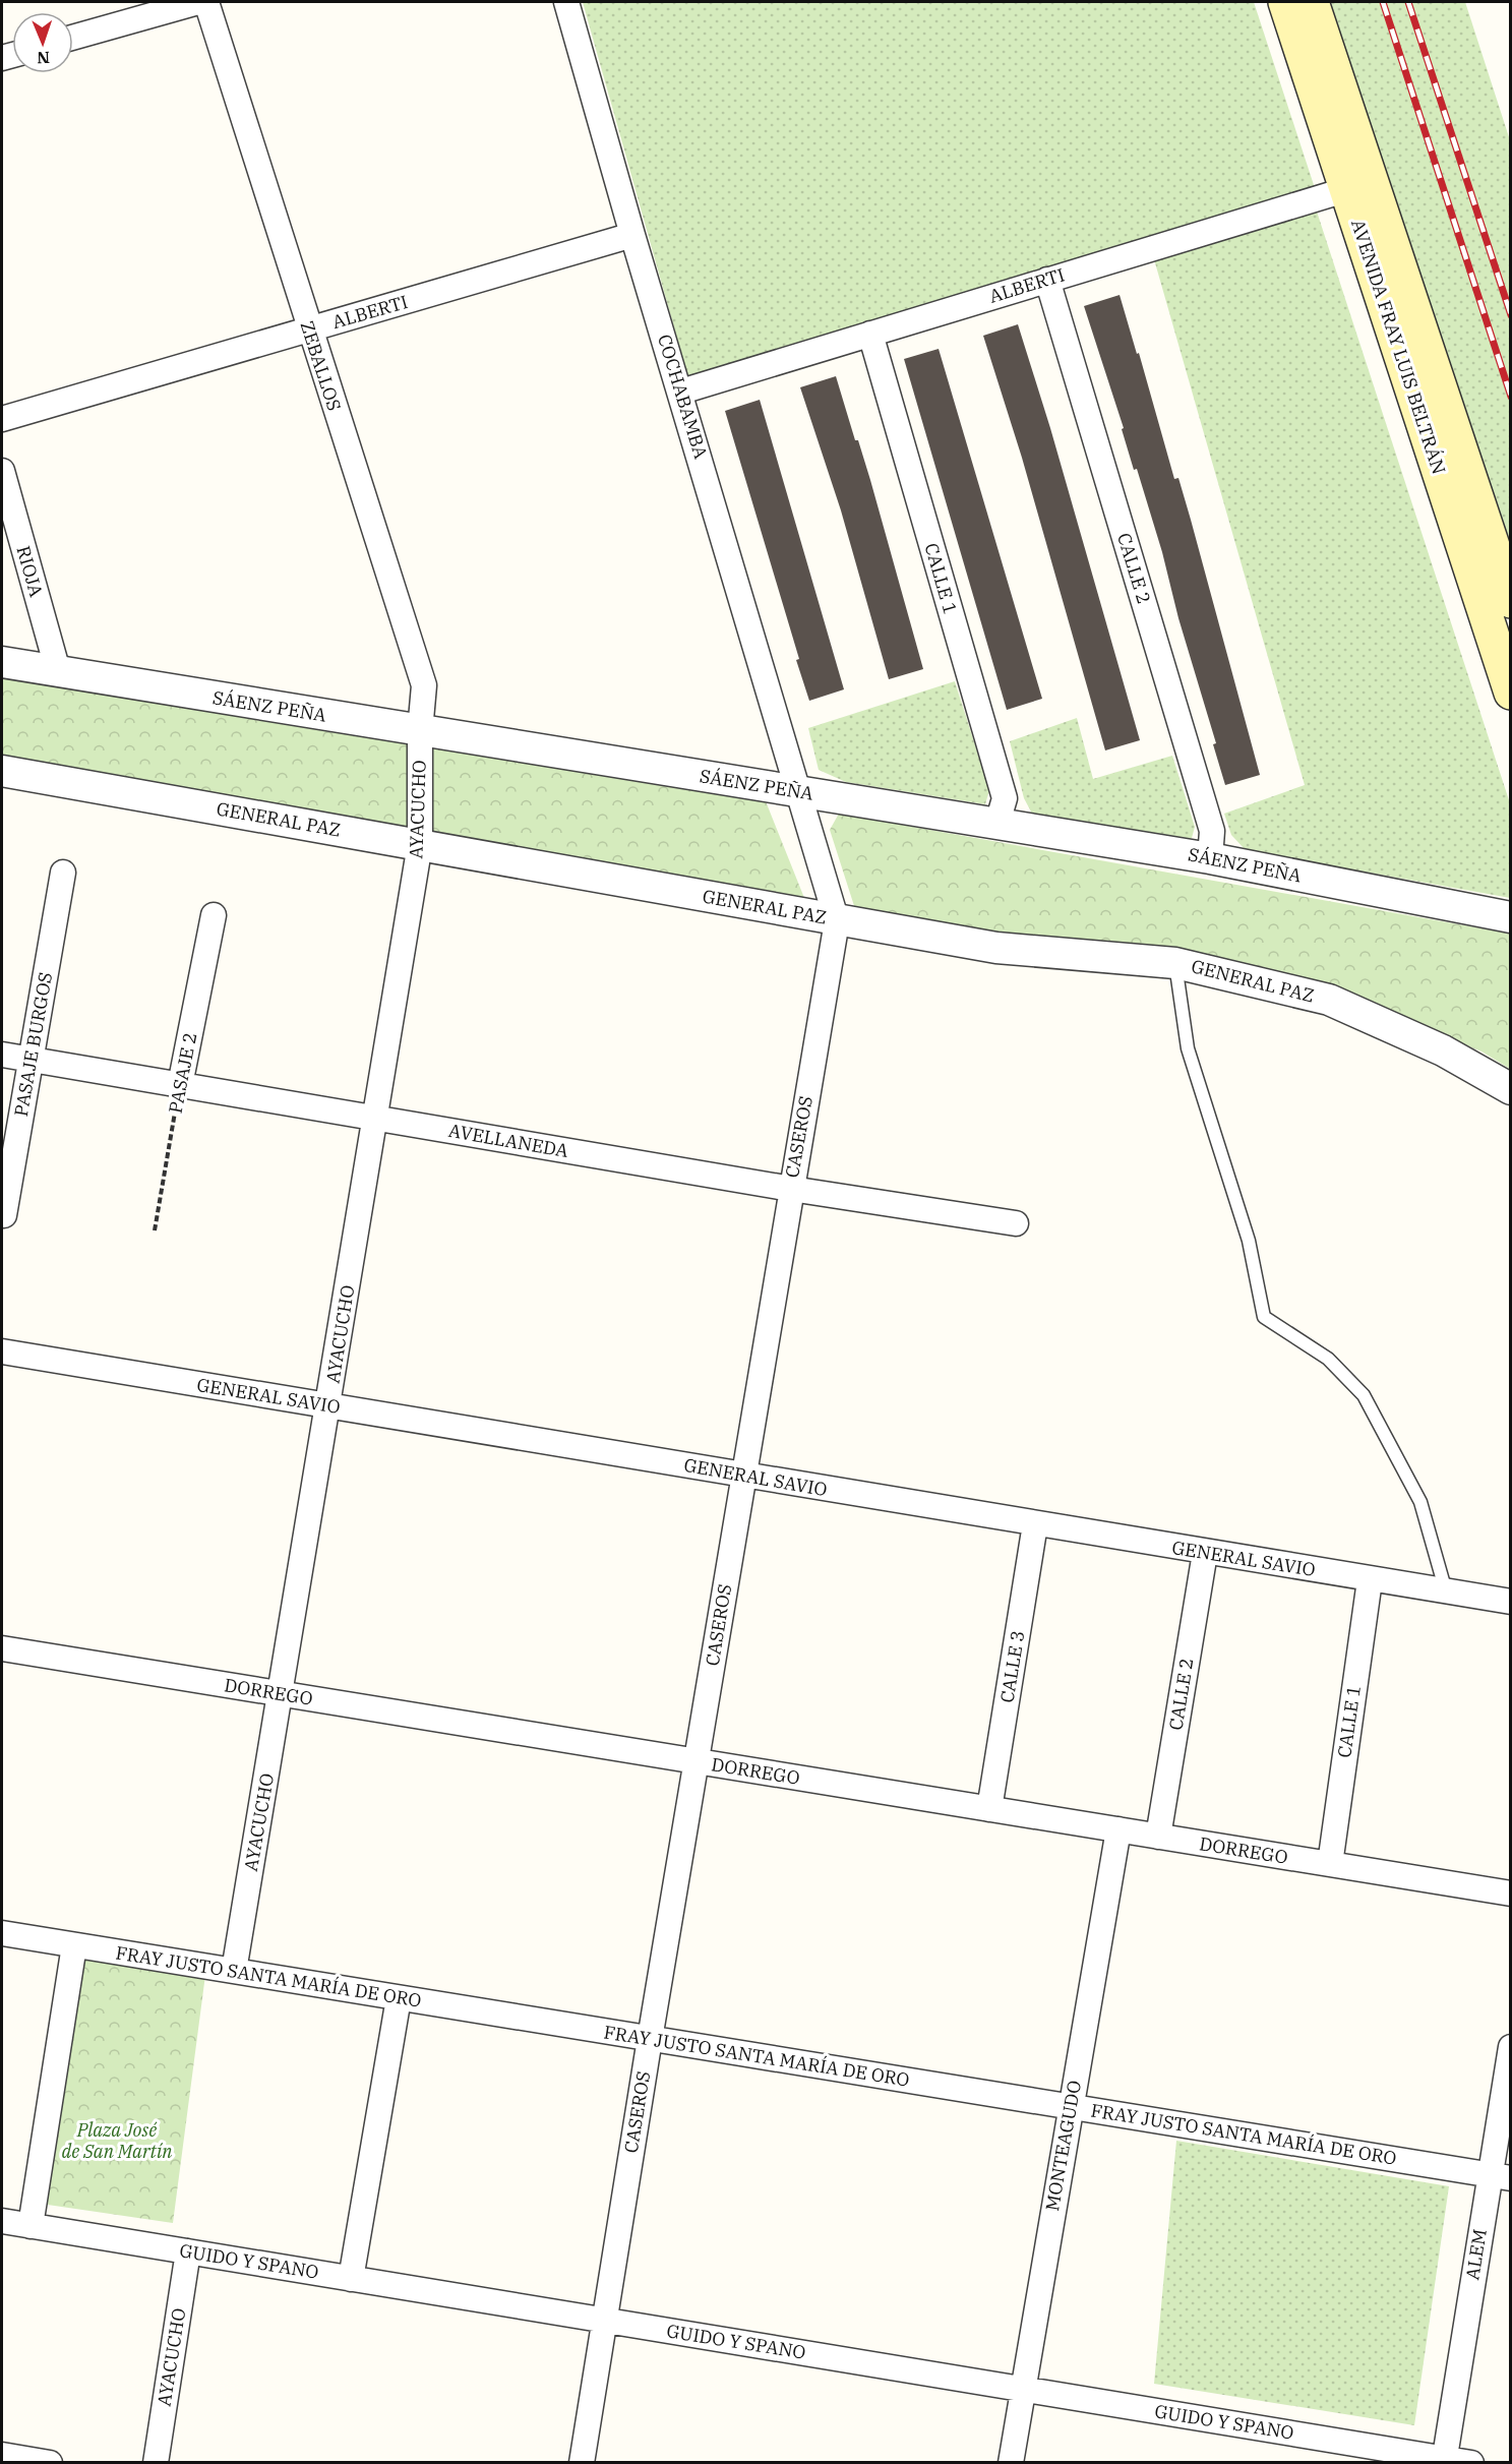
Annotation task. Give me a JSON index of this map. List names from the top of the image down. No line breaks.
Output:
{"streets":{"main road":["AVENIDA FRAY LUIS BELTRÁN"],"street":["ALBERTI","ZEBALLOS","COCHABAMBA","CALLE 2","RIOJA","CALLE 1","SÁENZ PEÑA","AYACUCHO","GENERAL PAZ","PASAJE BURGOS","PASAJE 2","CASEROS","AVELLANEDA","GENERAL SAVIO","CALLE 3","DORREGO","FRAY JUSTO SANTA MARÍA DE ORO","MONTEAGUDO","ALEM","GUIDO Y SPANO"]},"crossings":[["ALBERTI","AVENIDA FRAY LUIS BELTRÁN"],["ALBERTI","ZEBALLOS"],["ALBERTI","COCHABAMBA"],["ALBERTI","CALLE 2"],["ALBERTI","CALLE 1"],["ZEBALLOS","SÁENZ PEÑA"],["ZEBALLOS","AYACUCHO"],["COCHABAMBA","SÁENZ PEÑA"],["COCHABAMBA","CASEROS"],["CALLE 2","SÁENZ PEÑA"],["CALLE 2","GENERAL SAVIO"],["CALLE 2","DORREGO"],["RIOJA","SÁENZ PEÑA"],["CALLE 1","SÁENZ PEÑA"],["CALLE 1","GENERAL SAVIO"],["CALLE 1","DORREGO"],["SÁENZ PEÑA","AYACUCHO"],["SÁENZ PEÑA","CASEROS"],["AYACUCHO","GENERAL PAZ"],["AYACUCHO","AVELLANEDA"],["AYACUCHO","GENERAL SAVIO"],["AYACUCHO","DORREGO"],["AYACUCHO","FRAY JUSTO SANTA MARÍA DE ORO"],["AYACUCHO","GUIDO Y SPANO"],["GENERAL PAZ","CASEROS"],["PASAJE BURGOS","AVELLANEDA"],["PASAJE 2","AVELLANEDA"],["CASEROS","AVELLANEDA"],["CASEROS","GENERAL SAVIO"],["CASEROS","DORREGO"],["CASEROS","FRAY JUSTO SANTA MARÍA DE ORO"],["CASEROS","GUIDO Y SPANO"],["GENERAL SAVIO","CALLE 3"],["CALLE 3","DORREGO"],["DORREGO","MONTEAGUDO"],["FRAY JUSTO SANTA MARÍA DE ORO","MONTEAGUDO"],["FRAY JUSTO SANTA MARÍA DE ORO","ALEM"],["MONTEAGUDO","GUIDO Y SPANO"],["ALEM","GUIDO Y SPANO"]],"parks":["Plaza José de San Martín"],"north":"bottom"}
